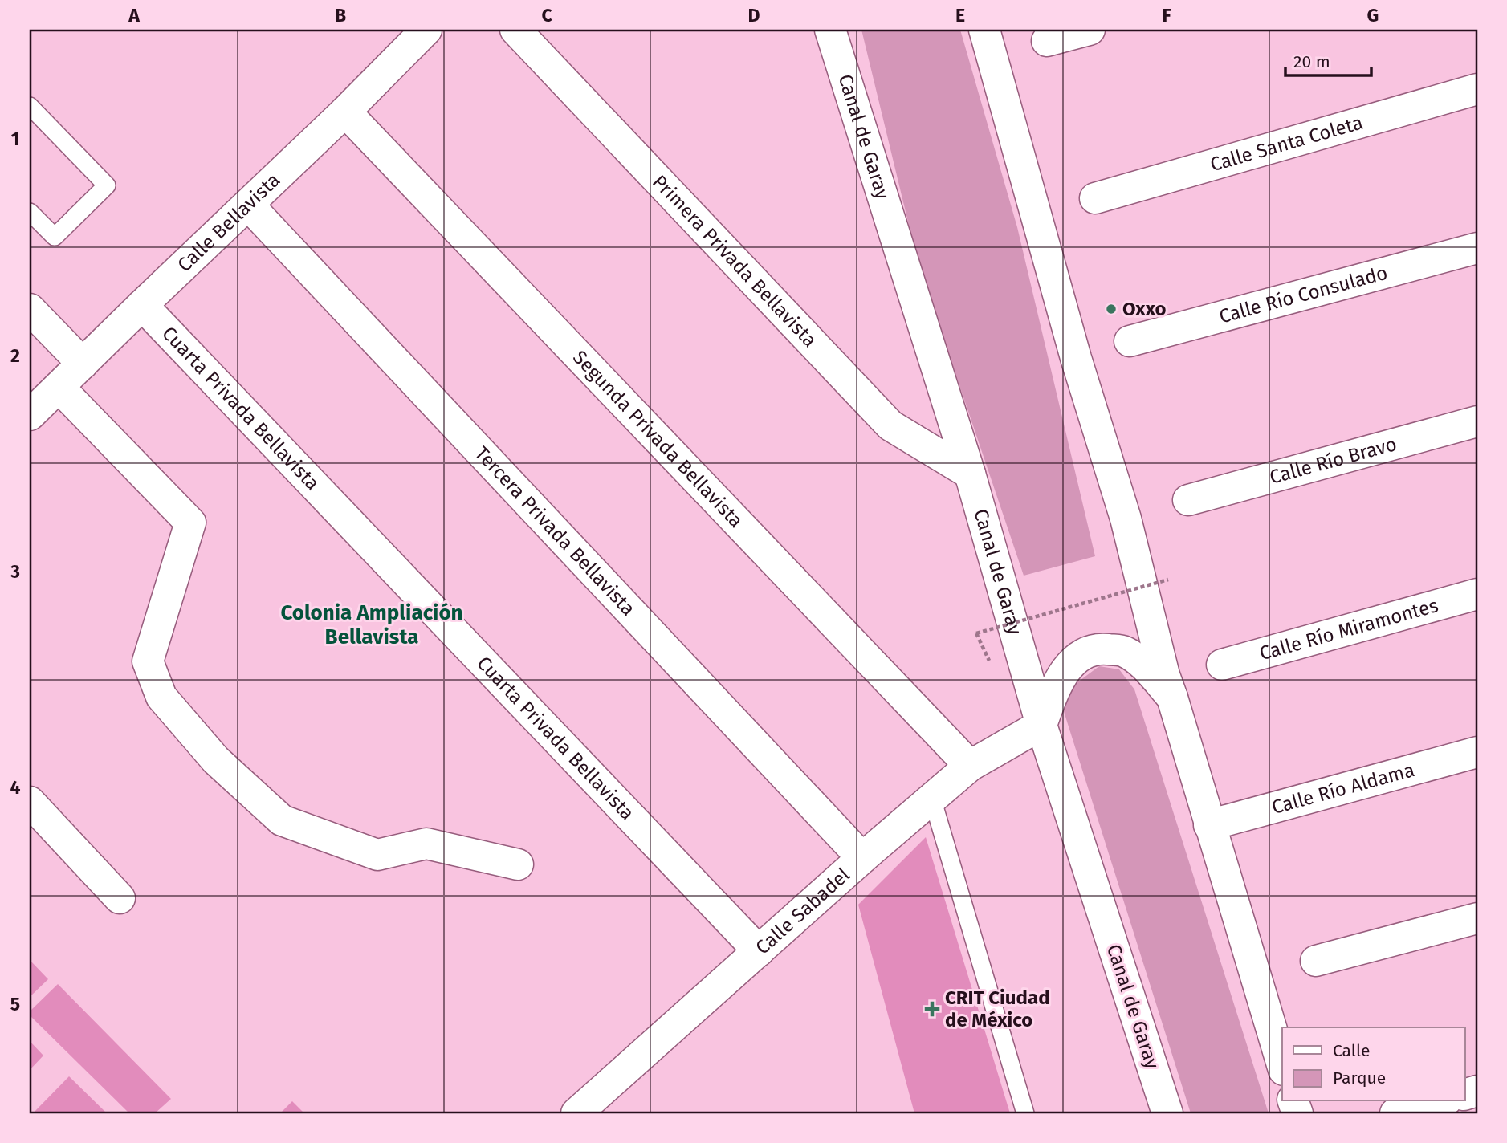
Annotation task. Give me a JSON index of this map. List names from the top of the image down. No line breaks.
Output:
{"streets":{"main road":["Canal de Garay","Calle Santa Coleta","Calle Bellavista","Primera Privada Bellavista","Calle Río Consulado","Cuarta Privada Bellavista","Segunda Privada Bellavista","Calle Río Bravo","Tercera Privada Bellavista","Calle Río Miramontes","Calle Río Aldama","Calle Sabadel"]},"crossings":[["Canal de Garay","Primera Privada Bellavista"],["Canal de Garay","Calle Sabadel"],["Calle Bellavista","Cuarta Privada Bellavista"],["Calle Bellavista","Segunda Privada Bellavista"],["Calle Bellavista","Tercera Privada Bellavista"],["Cuarta Privada Bellavista","Calle Sabadel"],["Segunda Privada Bellavista","Calle Sabadel"],["Tercera Privada Bellavista","Calle Sabadel"]],"districts":["Colonia Ampliación Bellavista"],"places":{"other":["Oxxo"],"health":["CRIT Ciudad de México"]},"legend":["Calle","Parque"],"scale_bar":"20 m","grid":{"columns":["A","B","C","D","E","F","G"],"rows":["1","2","3","4","5"]}}
